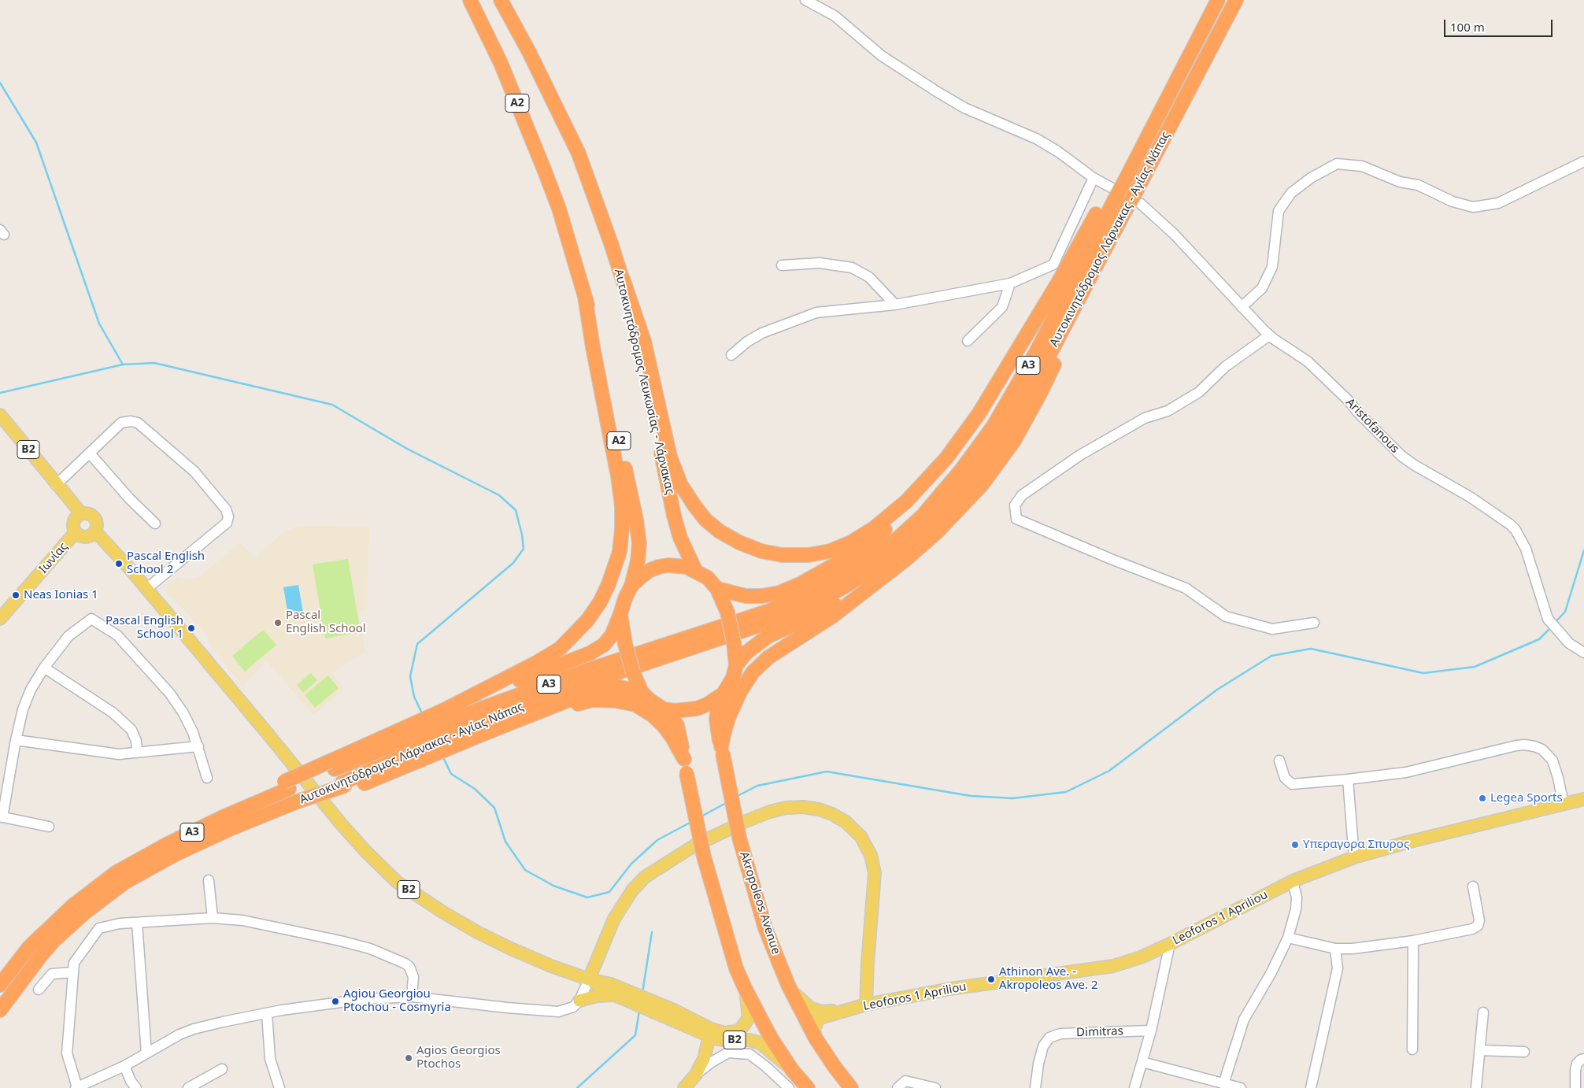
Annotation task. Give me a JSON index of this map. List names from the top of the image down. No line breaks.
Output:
{"streets":{"highway":["A2","Αυτοκινητόδρομος Λάρνακας - Αγίας Νάπας","A3","Αυτοκινητόδρομος Λευκωσίας - Λάρνακας","B2","Akropoleos Avenue"],"main road":["Ιωνίας","Leoforos 1 Apriliou"],"street":["Aristofanous","Dimitras"]},"crossings":[["A2","Αυτοκινητόδρομος Λευκωσίας - Λάρνακας"],["A2","B2"],["A2","Akropoleos Avenue"],["Αυτοκινητόδρομος Λάρνακας - Αγίας Νάπας","Aristofanous"],["Αυτοκινητόδρομος Λευκωσίας - Λάρνακας","B2"],["Αυτοκινητόδρομος Λευκωσίας - Λάρνακας","Akropoleos Avenue"],["B2","Ιωνίας"],["B2","Akropoleos Avenue"],["Akropoleos Avenue","Leoforos 1 Apriliou"]],"places":["Pascal English School 2","Neas Ionias 1","Pascal English School","Pascal English School 1","Legea Sports","Υπεραγορα Σπυρος","Athinon Ave. - Akropoleos Ave. 2","Agiou Georgiou Ptochou - Cosmyria","Agios Georgios Ptochos"],"scale_bar":"100 m"}
